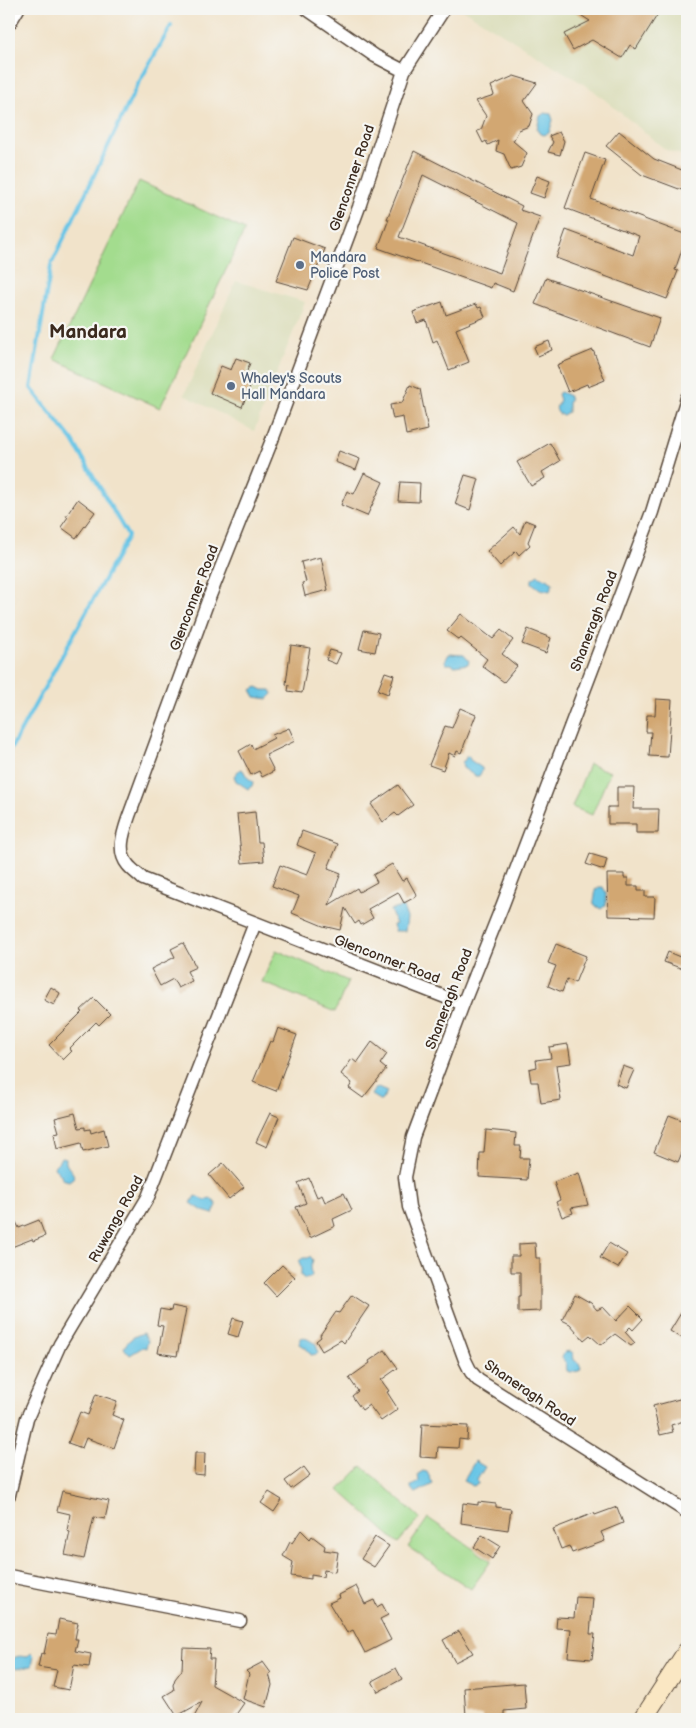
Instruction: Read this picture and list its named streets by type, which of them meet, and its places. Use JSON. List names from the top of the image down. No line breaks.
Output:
{"streets":{"street":["Glenconner Road","Shaneragh Road","Ruwanga Road"]},"crossings":[["Glenconner Road","Shaneragh Road"],["Glenconner Road","Ruwanga Road"]],"districts":["Mandara"],"places":["Mandara Police Post","Whaley's Scouts Hall Mandara"]}
